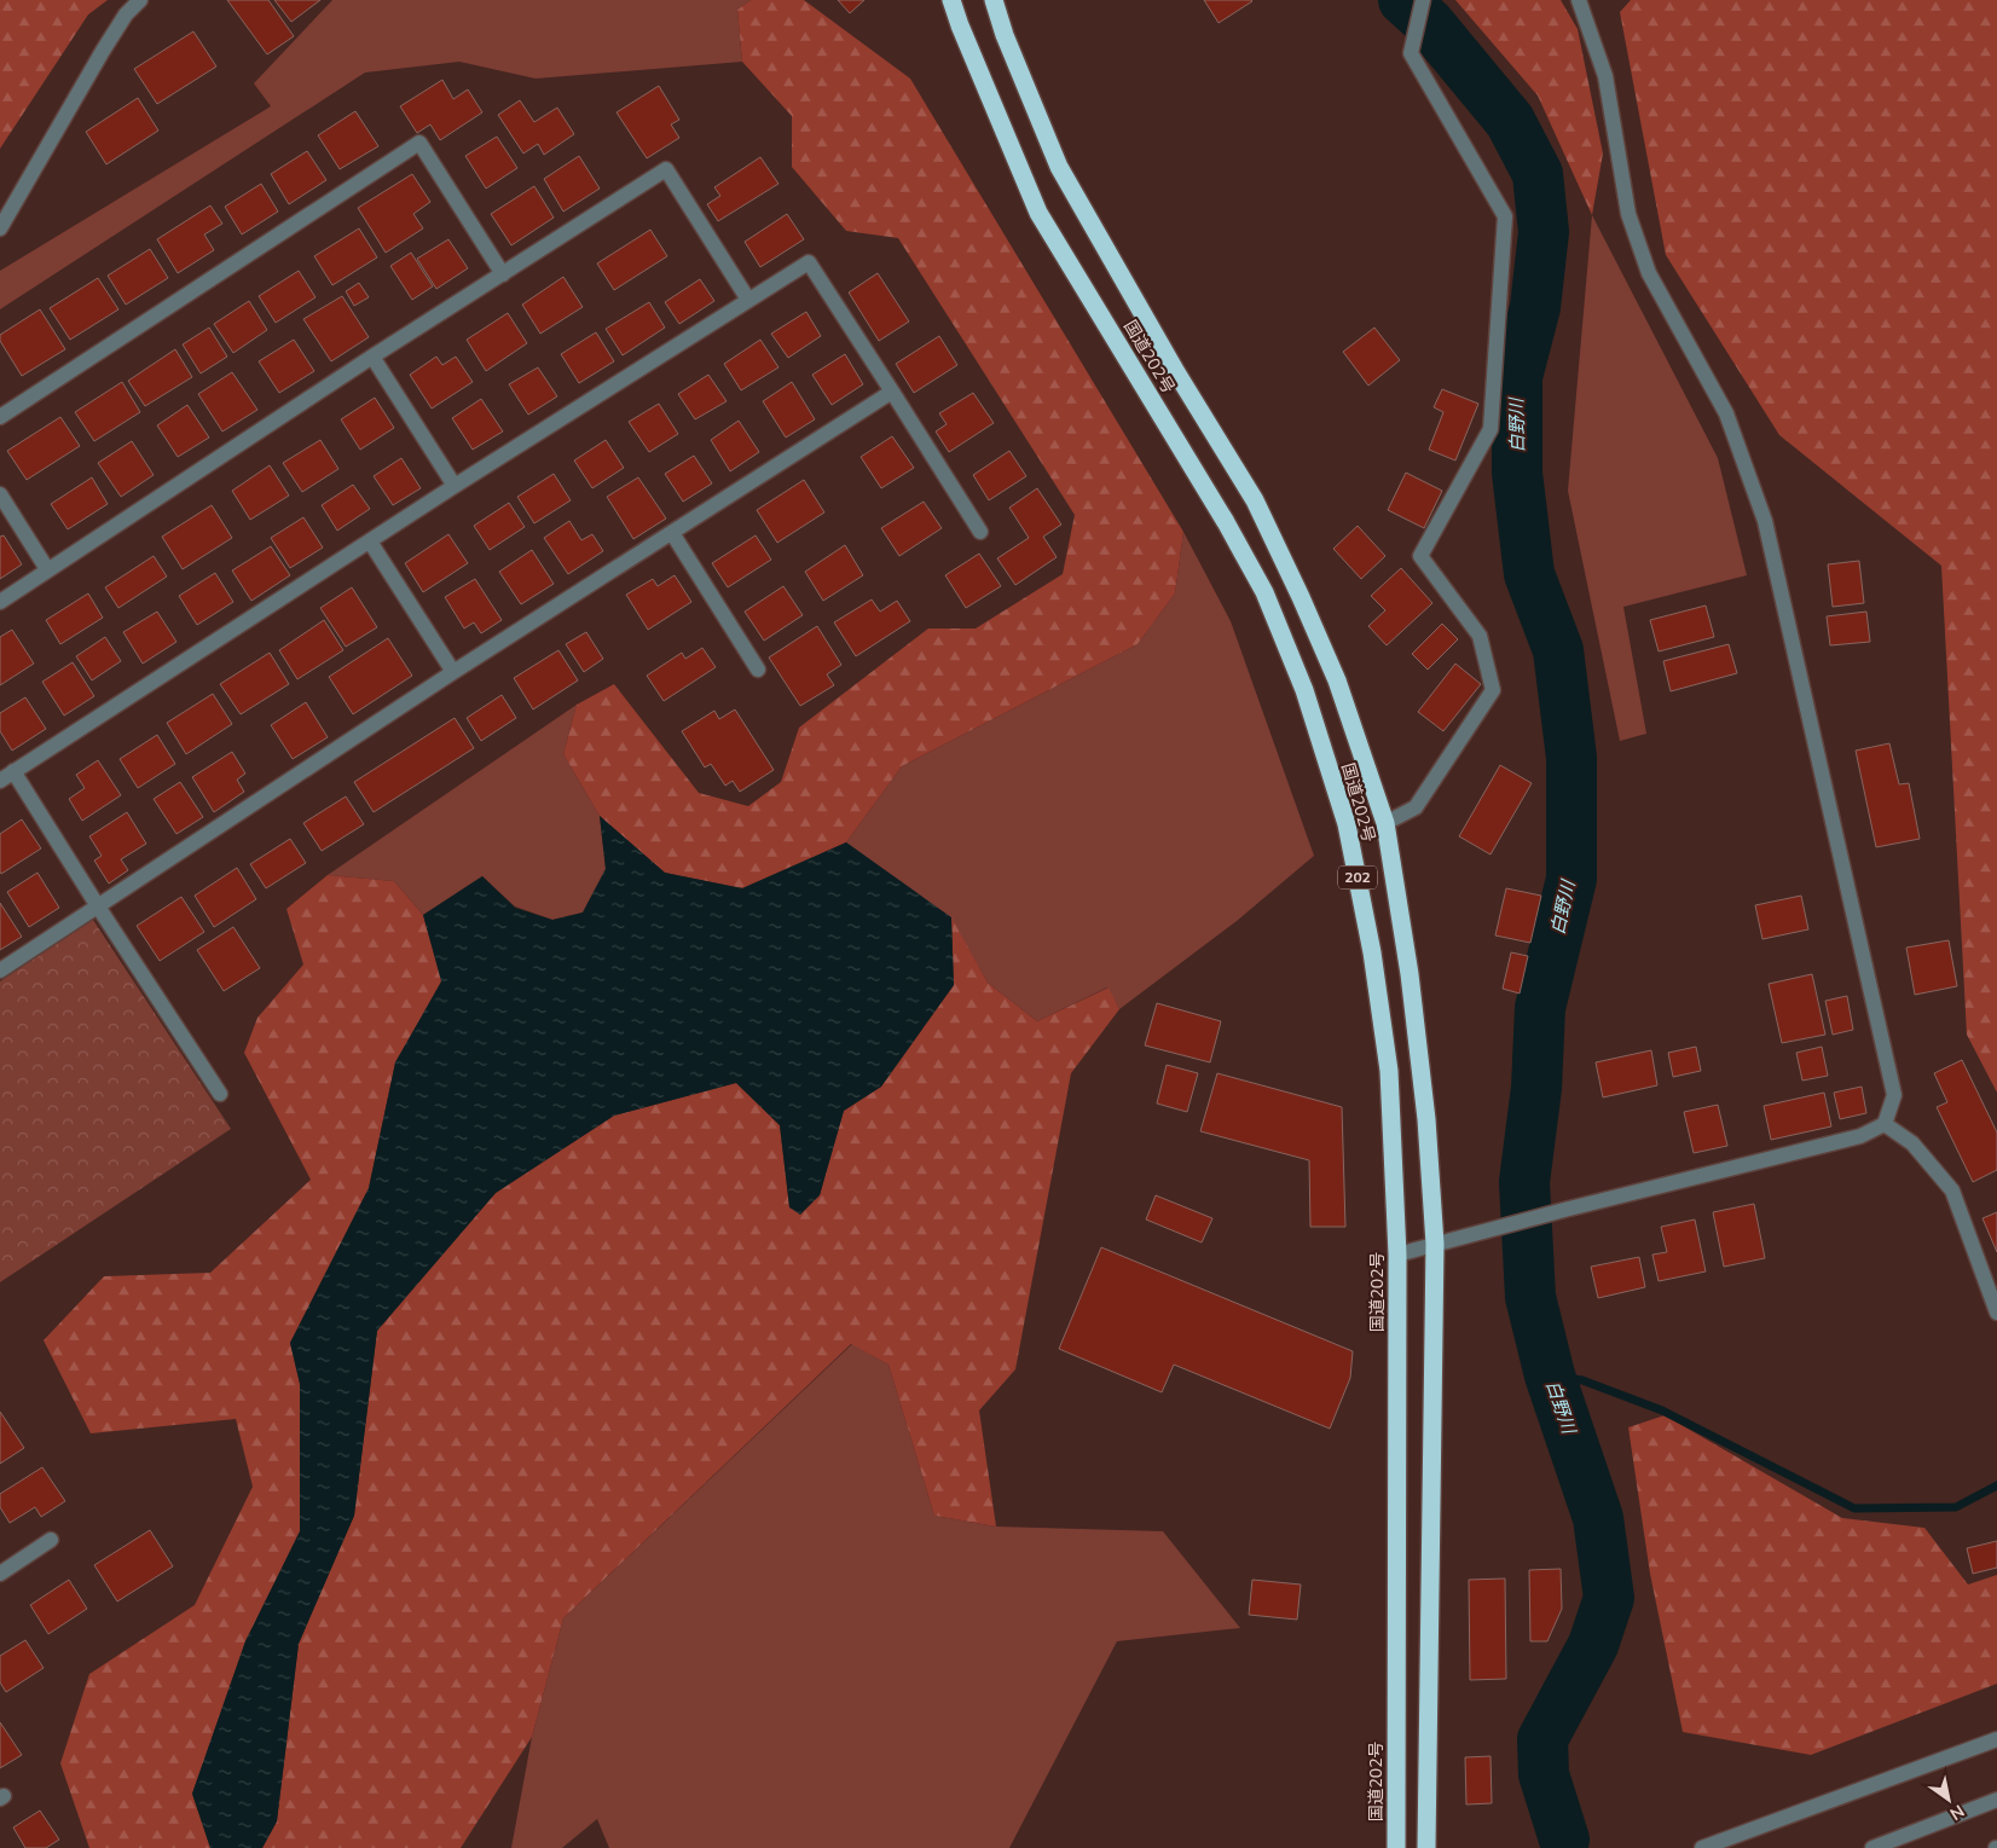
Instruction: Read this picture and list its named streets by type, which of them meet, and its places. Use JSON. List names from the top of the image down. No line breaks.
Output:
{"streets":{"highway":["国道202号","202"]},"water":["白野川"],"north":"bottom right"}
